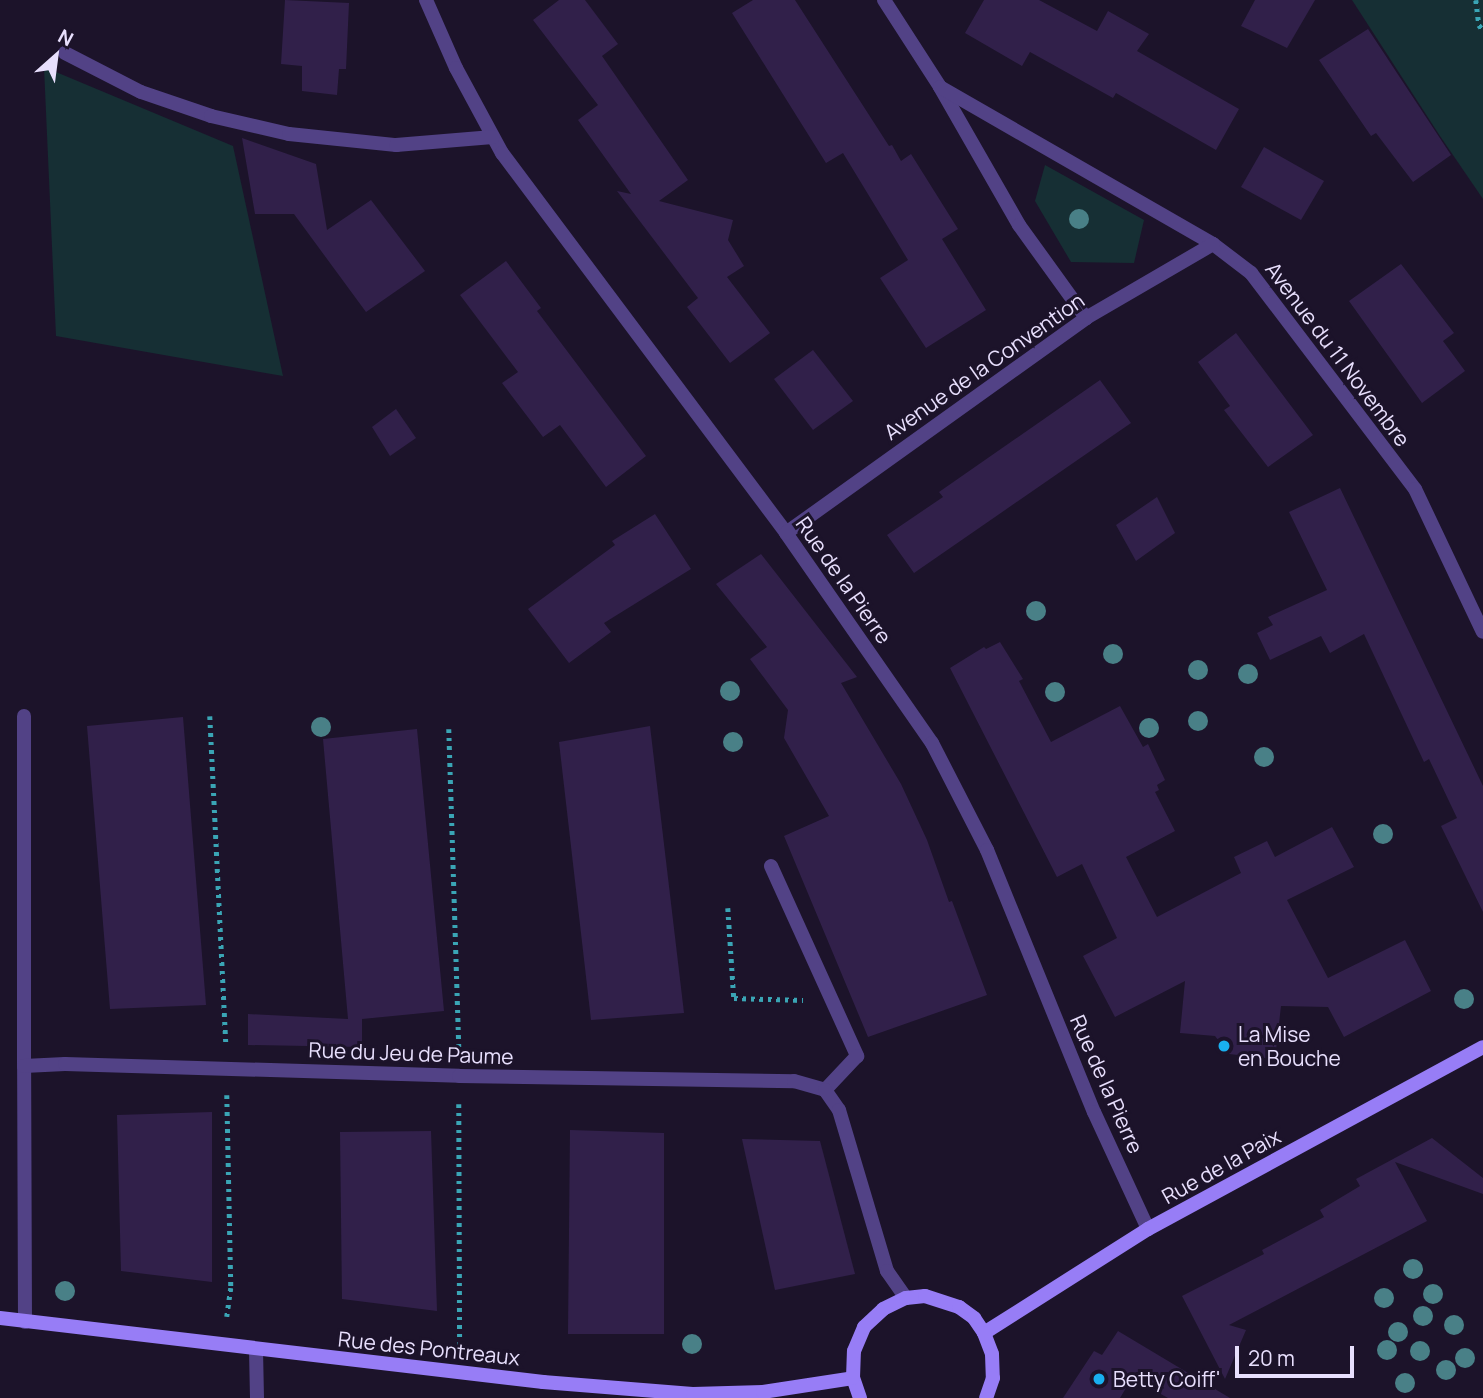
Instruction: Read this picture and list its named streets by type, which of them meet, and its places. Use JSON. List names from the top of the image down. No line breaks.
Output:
{"streets":{"street":["Avenue du 11 Novembre","Avenue de la Convention","Rue de la Pierre","Rue du Jeu de Paume","Rue de la Paix","Rue des Pontreaux"]},"crossings":[["Avenue du 11 Novembre","Avenue de la Convention"],["Avenue de la Convention","Rue de la Pierre"],["Rue de la Pierre","Rue de la Paix"]],"places":["La Mise en Bouche","Betty Coiff'"],"scale_bar":"20 m","north":"top right"}
